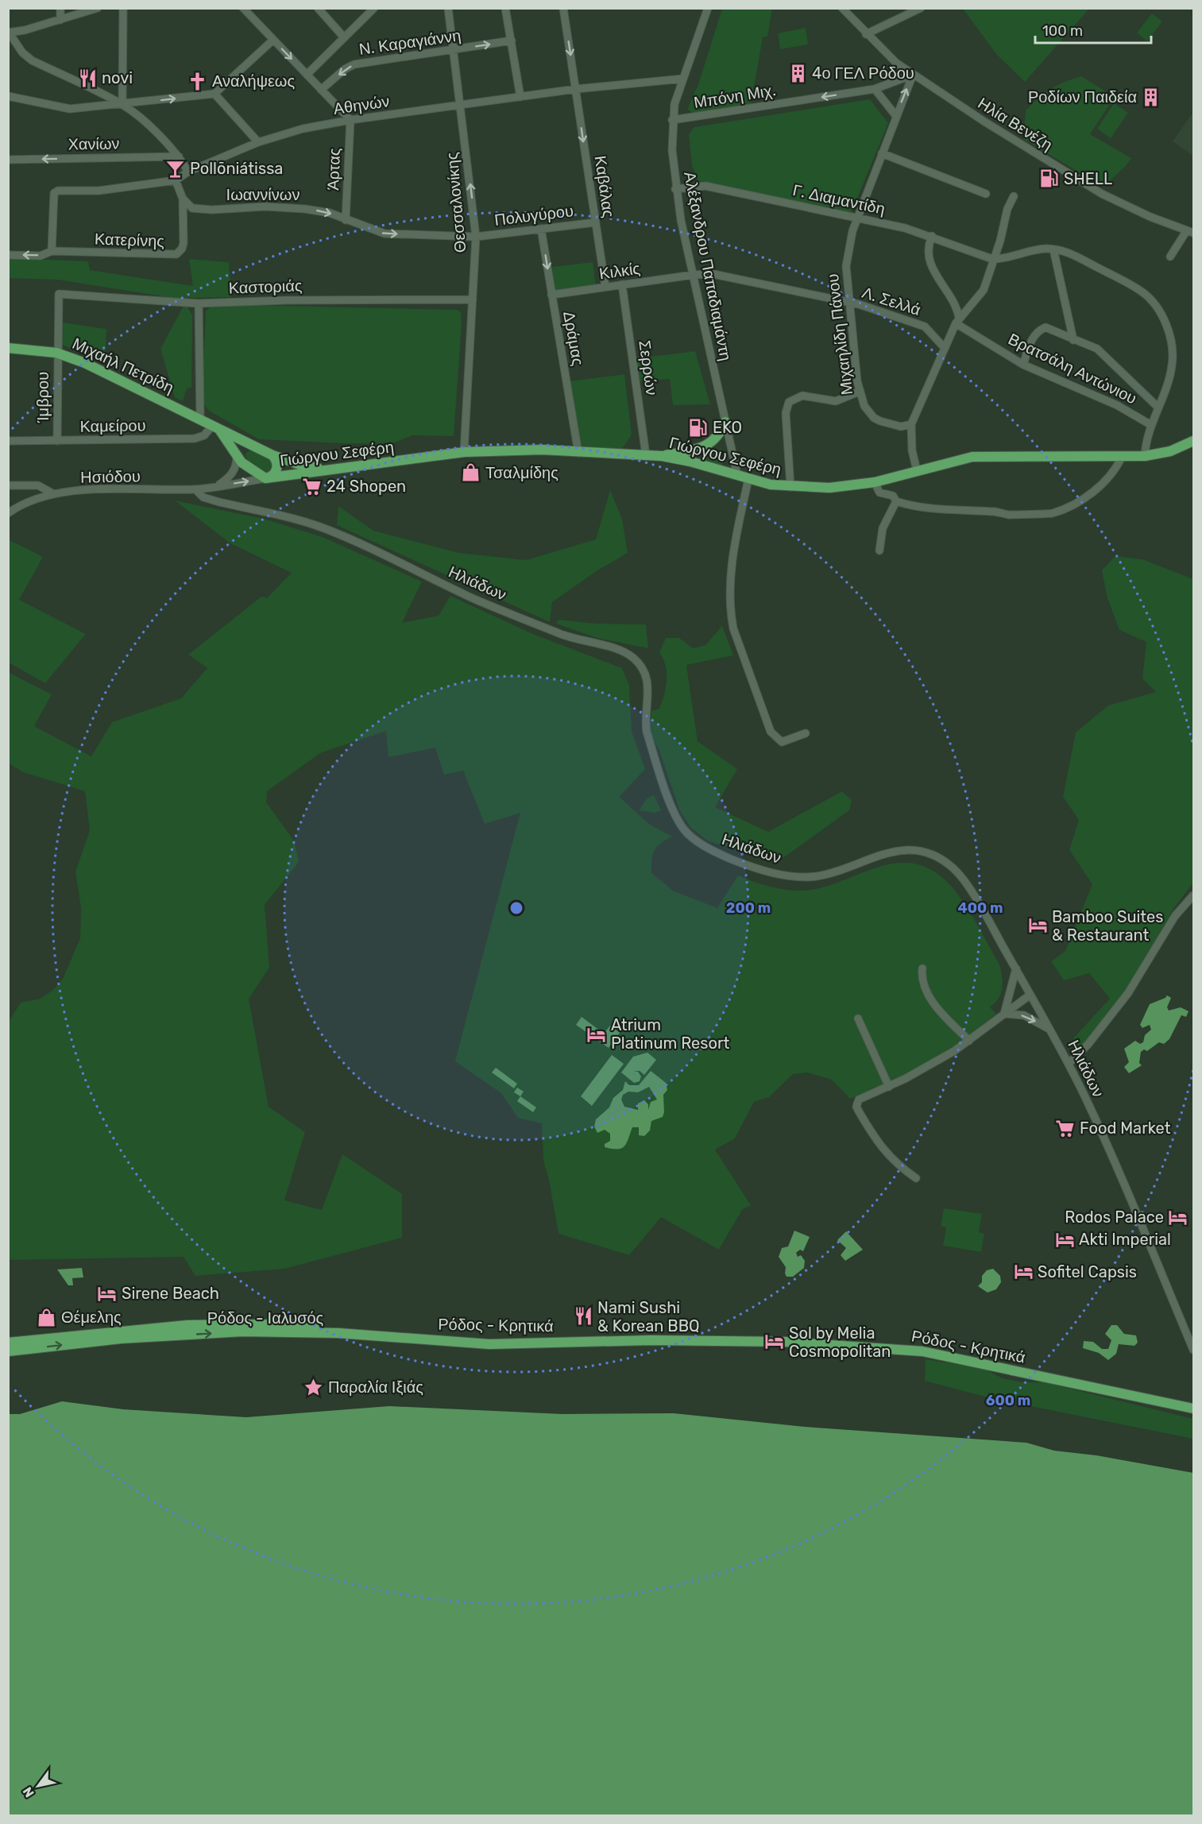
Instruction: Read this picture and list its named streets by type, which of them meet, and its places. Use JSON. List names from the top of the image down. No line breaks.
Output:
{"streets":{"main road":["Μιχαήλ Πετρίδη","Γιώργου Σεφέρη","Ρόδος - Ιαλυσός","Ρόδος - Κρητικά"],"street":["Ν. Καραγιάννη","Μπόνη Μιχ.","Αθηνών","Ηλία Βενέζη","Χανίων","Άρτας","Καβάλας","Ιωαννίνων","Γ. Διαμαντίδη","Θεσσαλονίκης","Πολυγύρου","Κατερίνης","Αλέξανδρου Παπαδιαμάντη","Κιλκίς","Καστοριάς","Λ. Σελλά","Μιχαηλίδη Πάνου","Δράμας","Σερρών","Βρατσάλη Αντώνιου","Ίμβρου","Καμείρου","Ησιόδου","Ηλιάδων"]},"crossings":[["Ν. Καραγιάννη","Θεσσαλονίκης"],["Μπόνη Μιχ.","Ηλία Βενέζη"],["Μπόνη Μιχ.","Αλέξανδρου Παπαδιαμάντη"],["Μπόνη Μιχ.","Μιχαηλίδη Πάνου"],["Αθηνών","Άρτας"],["Αθηνών","Καβάλας"],["Αθηνών","Θεσσαλονίκης"],["Αθηνών","Κατερίνης"],["Αθηνών","Αλέξανδρου Παπαδιαμάντη"],["Ηλία Βενέζη","Μιχαηλίδη Πάνου"],["Άρτας","Ιωαννίνων"],["Καβάλας","Πολυγύρου"],["Καβάλας","Κιλκίς"],["Ιωαννίνων","Θεσσαλονίκης"],["Ιωαννίνων","Πολυγύρου"],["Ιωαννίνων","Κατερίνης"],["Γ. Διαμαντίδη","Αλέξανδρου Παπαδιαμάντη"],["Γ. Διαμαντίδη","Μιχαηλίδη Πάνου"],["Θεσσαλονίκης","Πολυγύρου"],["Θεσσαλονίκης","Καστοριάς"],["Θεσσαλονίκης","Γιώργου Σεφέρη"],["Πολυγύρου","Δράμας"],["Αλέξανδρου Παπαδιαμάντη","Κιλκίς"],["Αλέξανδρου Παπαδιαμάντη","Γιώργου Σεφέρη"],["Κιλκίς","Λ. Σελλά"],["Κιλκίς","Μιχαηλίδη Πάνου"],["Κιλκίς","Δράμας"],["Κιλκίς","Σερρών"],["Καστοριάς","Ίμβρου"],["Λ. Σελλά","Μιχαηλίδη Πάνου"],["Δράμας","Γιώργου Σεφέρη"],["Μιχαήλ Πετρίδη","Ίμβρου"],["Μιχαήλ Πετρίδη","Καμείρου"],["Μιχαήλ Πετρίδη","Γιώργου Σεφέρη"],["Σερρών","Γιώργου Σεφέρη"],["Ίμβρου","Καμείρου"],["Γιώργου Σεφέρη","Ησιόδου"],["Ησιόδου","Ηλιάδων"],["Ρόδος - Ιαλυσός","Ρόδος - Κρητικά"]],"one_way":["Μπόνη Μιχ.","Ιωαννίνων"],"places":{"building":["4ο ΓΕΛ Ρόδου","Ροδίων Παιδεία"],"restaurant":["novi","Nami Sushi & Korean BBQ"],"church":["Αναλήψεως"],"bar":["Pollōniátissa"],"fuel station":["SHELL","EKO"],"shop":["Τσαλμίδης","Θέμελης"],"supermarket":["24 Shopen","Food Market"],"hotel":["Bamboo Suites & Restaurant","Atrium Platinum Resort","Rodos Palace","Akti Imperial","Sofitel Capsis","Sirene Beach","Sol by Melia Cosmopolitan"],"place":["Παραλία Ιξιάς"]},"scale_bar":"100 m","north":"bottom left","rings":["200 m","400 m","600 m"]}
